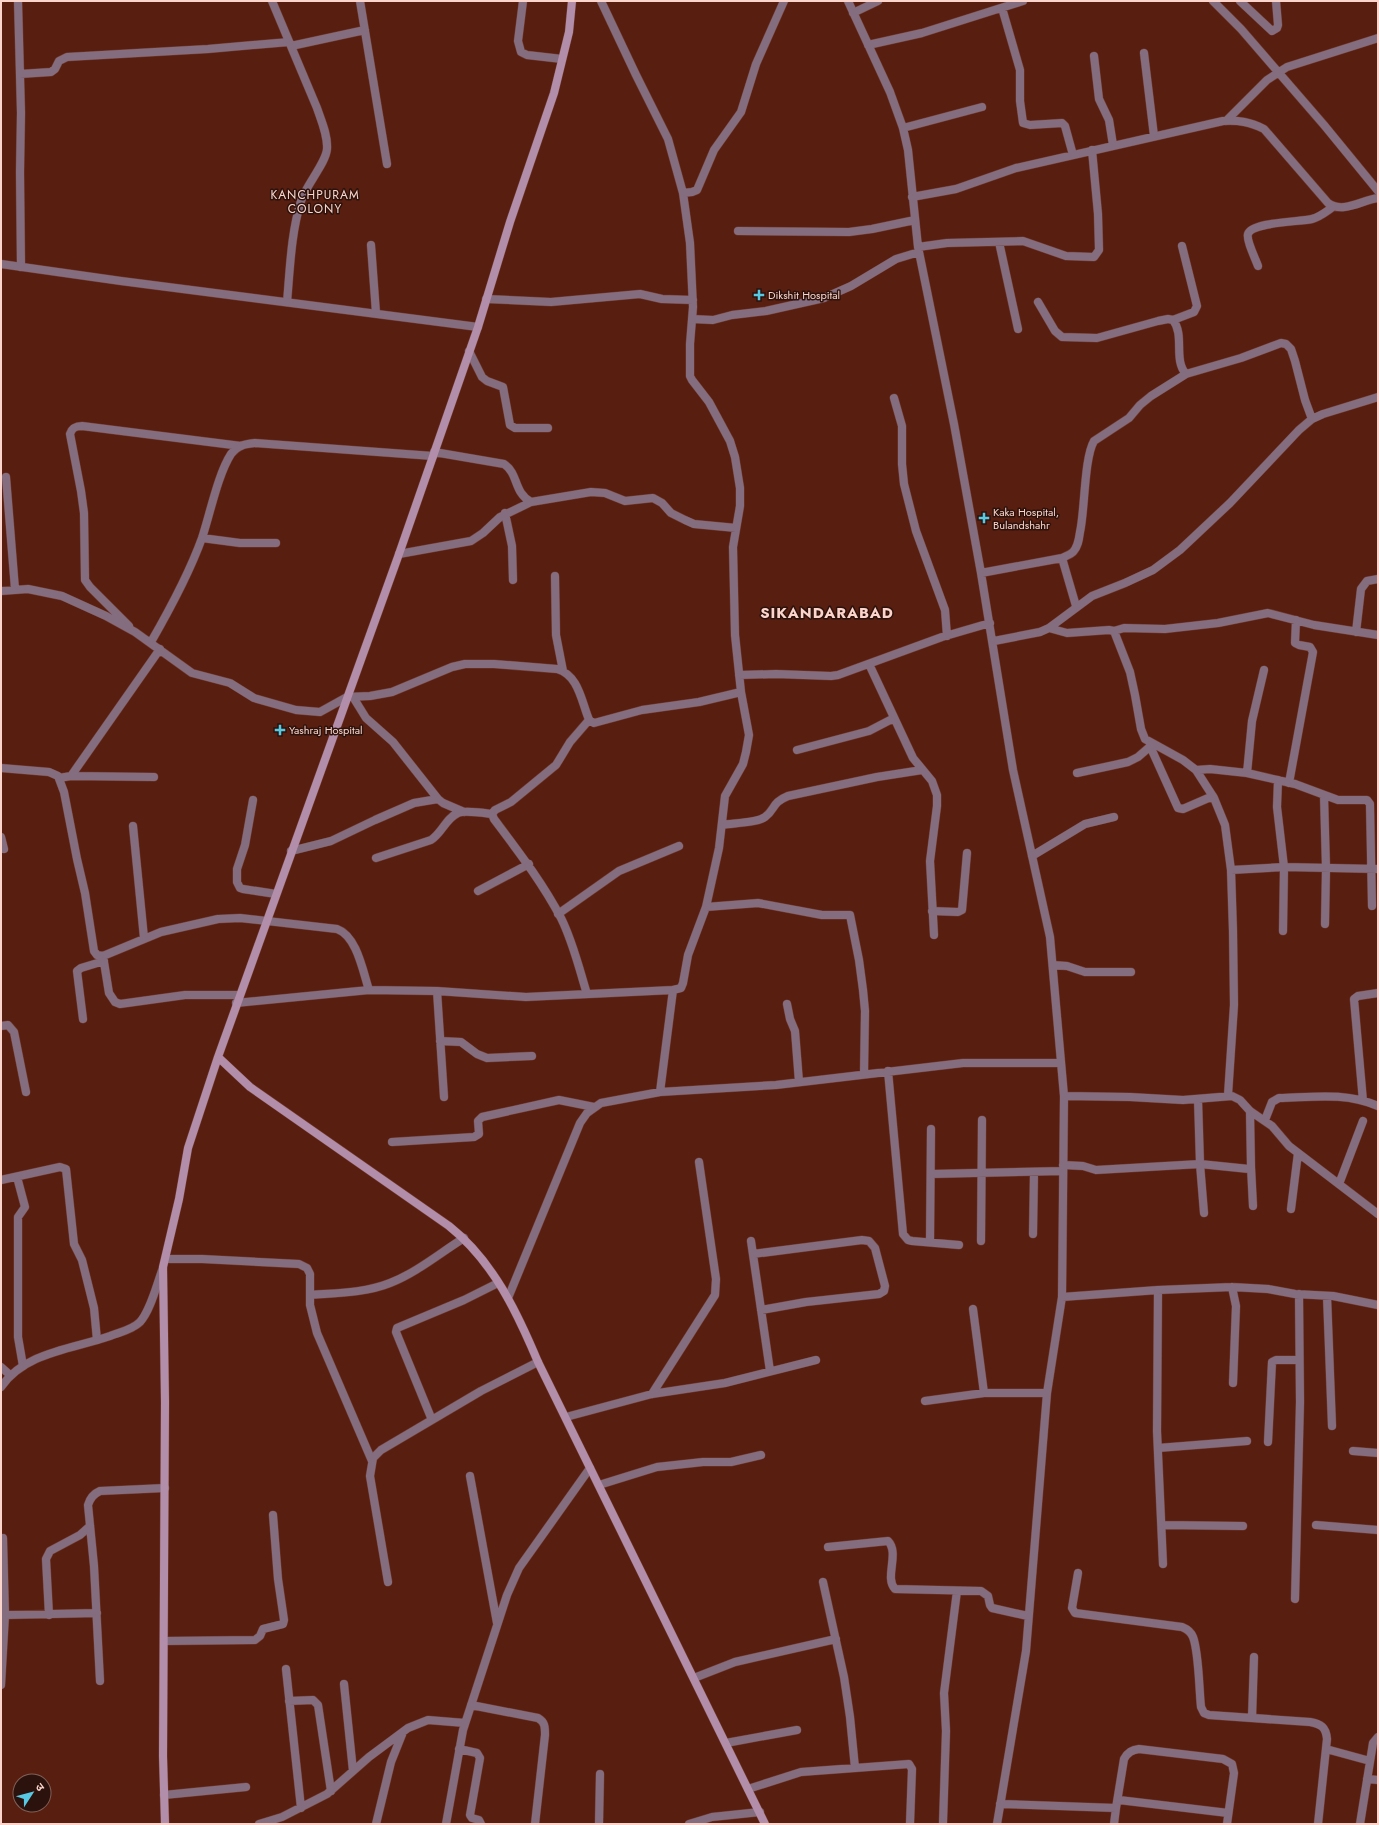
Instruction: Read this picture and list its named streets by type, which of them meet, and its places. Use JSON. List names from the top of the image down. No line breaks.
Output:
{"districts":["KANCHPURAM COLONY","SIKANDARABAD"],"places":{"health":["Dikshit Hospital","Kaka Hospital, Bulandshahr","Yashraj Hospital"]},"north":"top right"}
